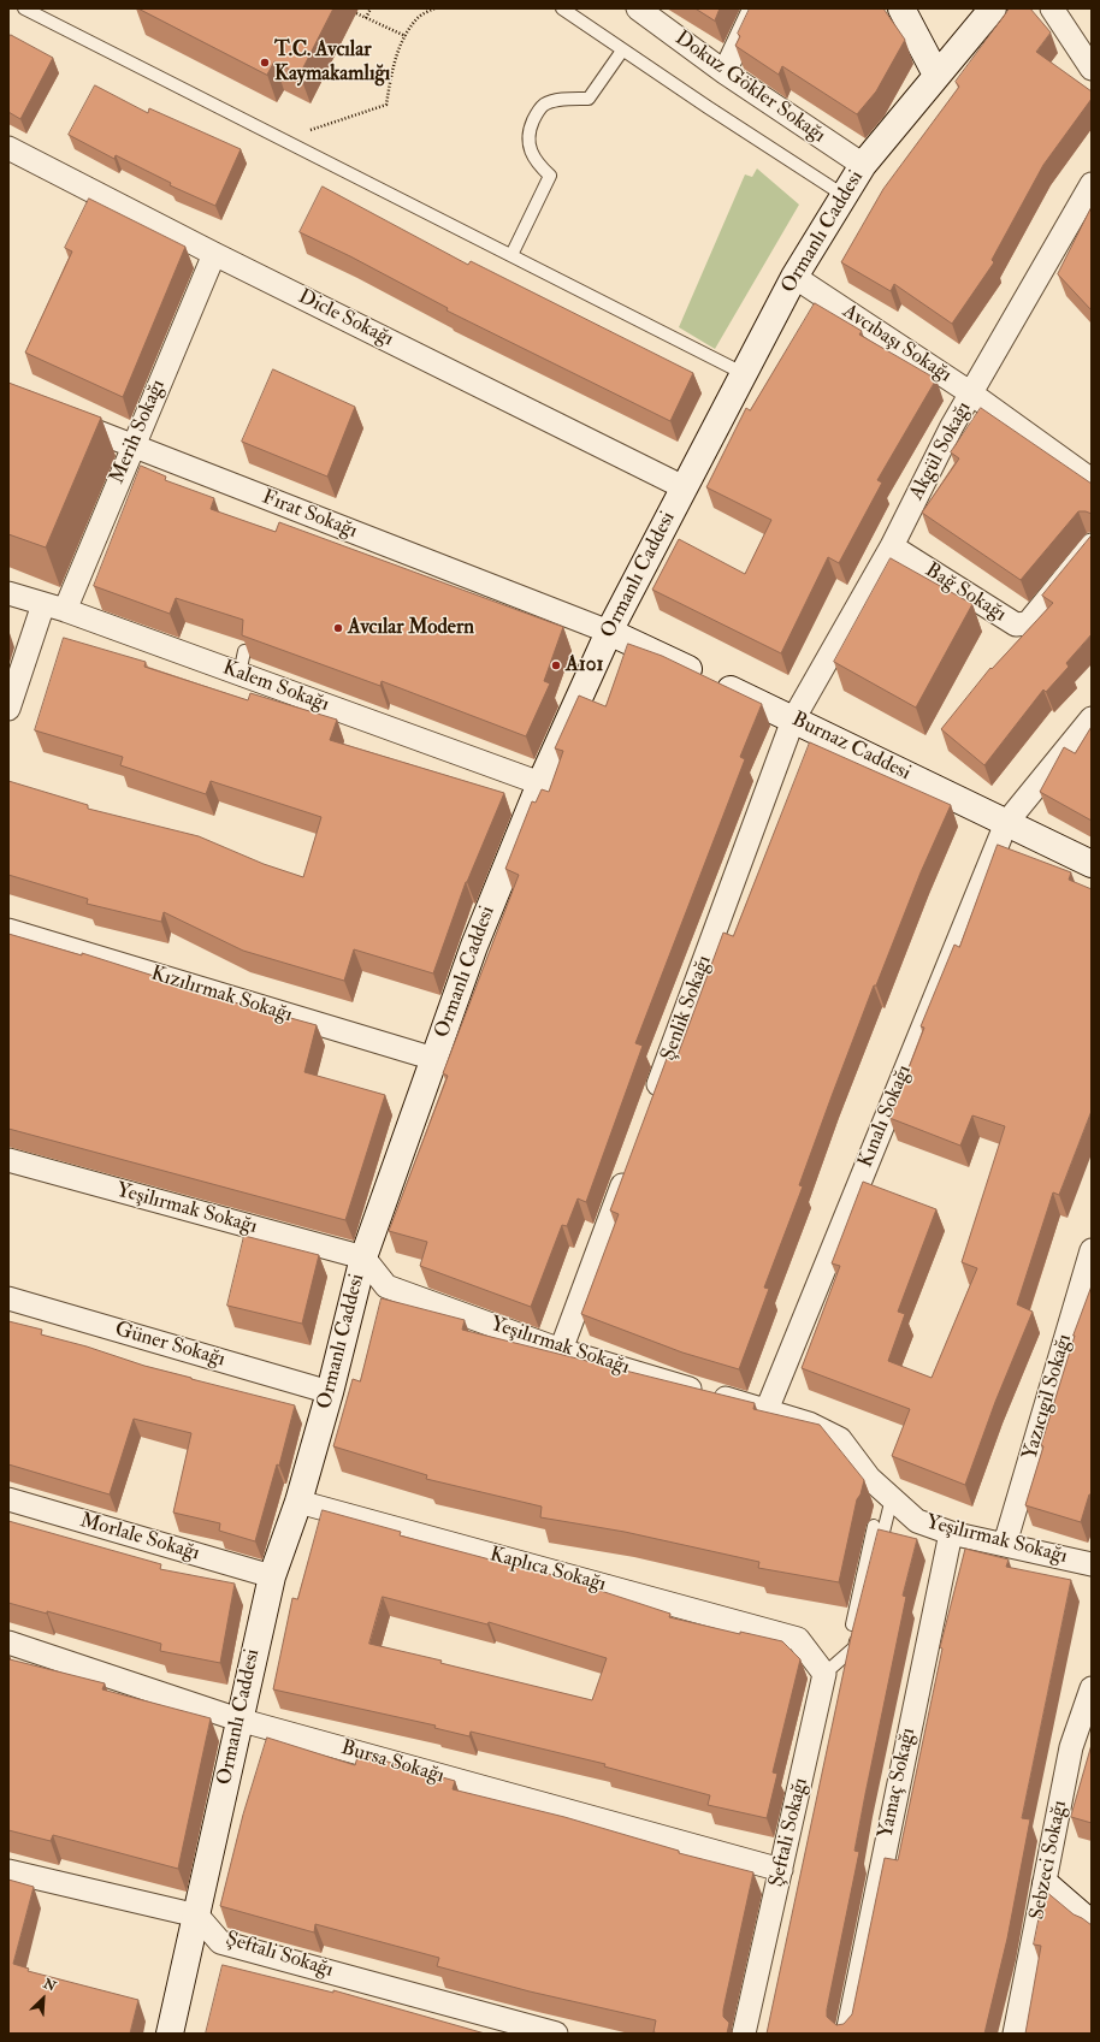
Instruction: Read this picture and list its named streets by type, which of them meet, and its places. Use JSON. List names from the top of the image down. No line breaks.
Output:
{"streets":{"main road":["Ormanlı Caddesi","Burnaz Caddesi"],"street":["Dokuz Gökler Sokağı","Dicle Sokağı","Avcıbaşı Sokağı","Merih Sokağı","Akgül Sokağı","Fırat Sokağı","Bağ Sokağı","Kalem Sokağı","Kızılırmak Sokağı","Şenlik Sokağı","Kınalı Sokağı","Yeşilırmak Sokağı","Güner Sokağı","Yazıcıgil Sokağı","Morlale Sokağı","Kaplıca Sokağı","Bursa Sokağı","Yamaç Sokağı","Şeftali Sokağı","Sebzeci Sokağı"]},"crossings":[["Dokuz Gökler Sokağı","Ormanlı Caddesi"],["Ormanlı Caddesi","Dicle Sokağı"],["Ormanlı Caddesi","Avcıbaşı Sokağı"],["Ormanlı Caddesi","Fırat Sokağı"],["Ormanlı Caddesi","Kalem Sokağı"],["Ormanlı Caddesi","Burnaz Caddesi"],["Ormanlı Caddesi","Kızılırmak Sokağı"],["Ormanlı Caddesi","Yeşilırmak Sokağı"],["Ormanlı Caddesi","Güner Sokağı"],["Ormanlı Caddesi","Morlale Sokağı"],["Ormanlı Caddesi","Kaplıca Sokağı"],["Ormanlı Caddesi","Bursa Sokağı"],["Ormanlı Caddesi","Şeftali Sokağı"],["Dicle Sokağı","Merih Sokağı"],["Avcıbaşı Sokağı","Akgül Sokağı"],["Merih Sokağı","Fırat Sokağı"],["Merih Sokağı","Kalem Sokağı"],["Akgül Sokağı","Bağ Sokağı"],["Akgül Sokağı","Burnaz Caddesi"],["Akgül Sokağı","Şenlik Sokağı"],["Fırat Sokağı","Burnaz Caddesi"],["Burnaz Caddesi","Şenlik Sokağı"],["Burnaz Caddesi","Kınalı Sokağı"],["Kınalı Sokağı","Yeşilırmak Sokağı"],["Yeşilırmak Sokağı","Yazıcıgil Sokağı"],["Yeşilırmak Sokağı","Yamaç Sokağı"],["Kaplıca Sokağı","Şeftali Sokağı"],["Bursa Sokağı","Şeftali Sokağı"]],"places":["T.C. Avcılar Kaymakamlığı","Avcılar Modern","A101"],"north":"top right"}
